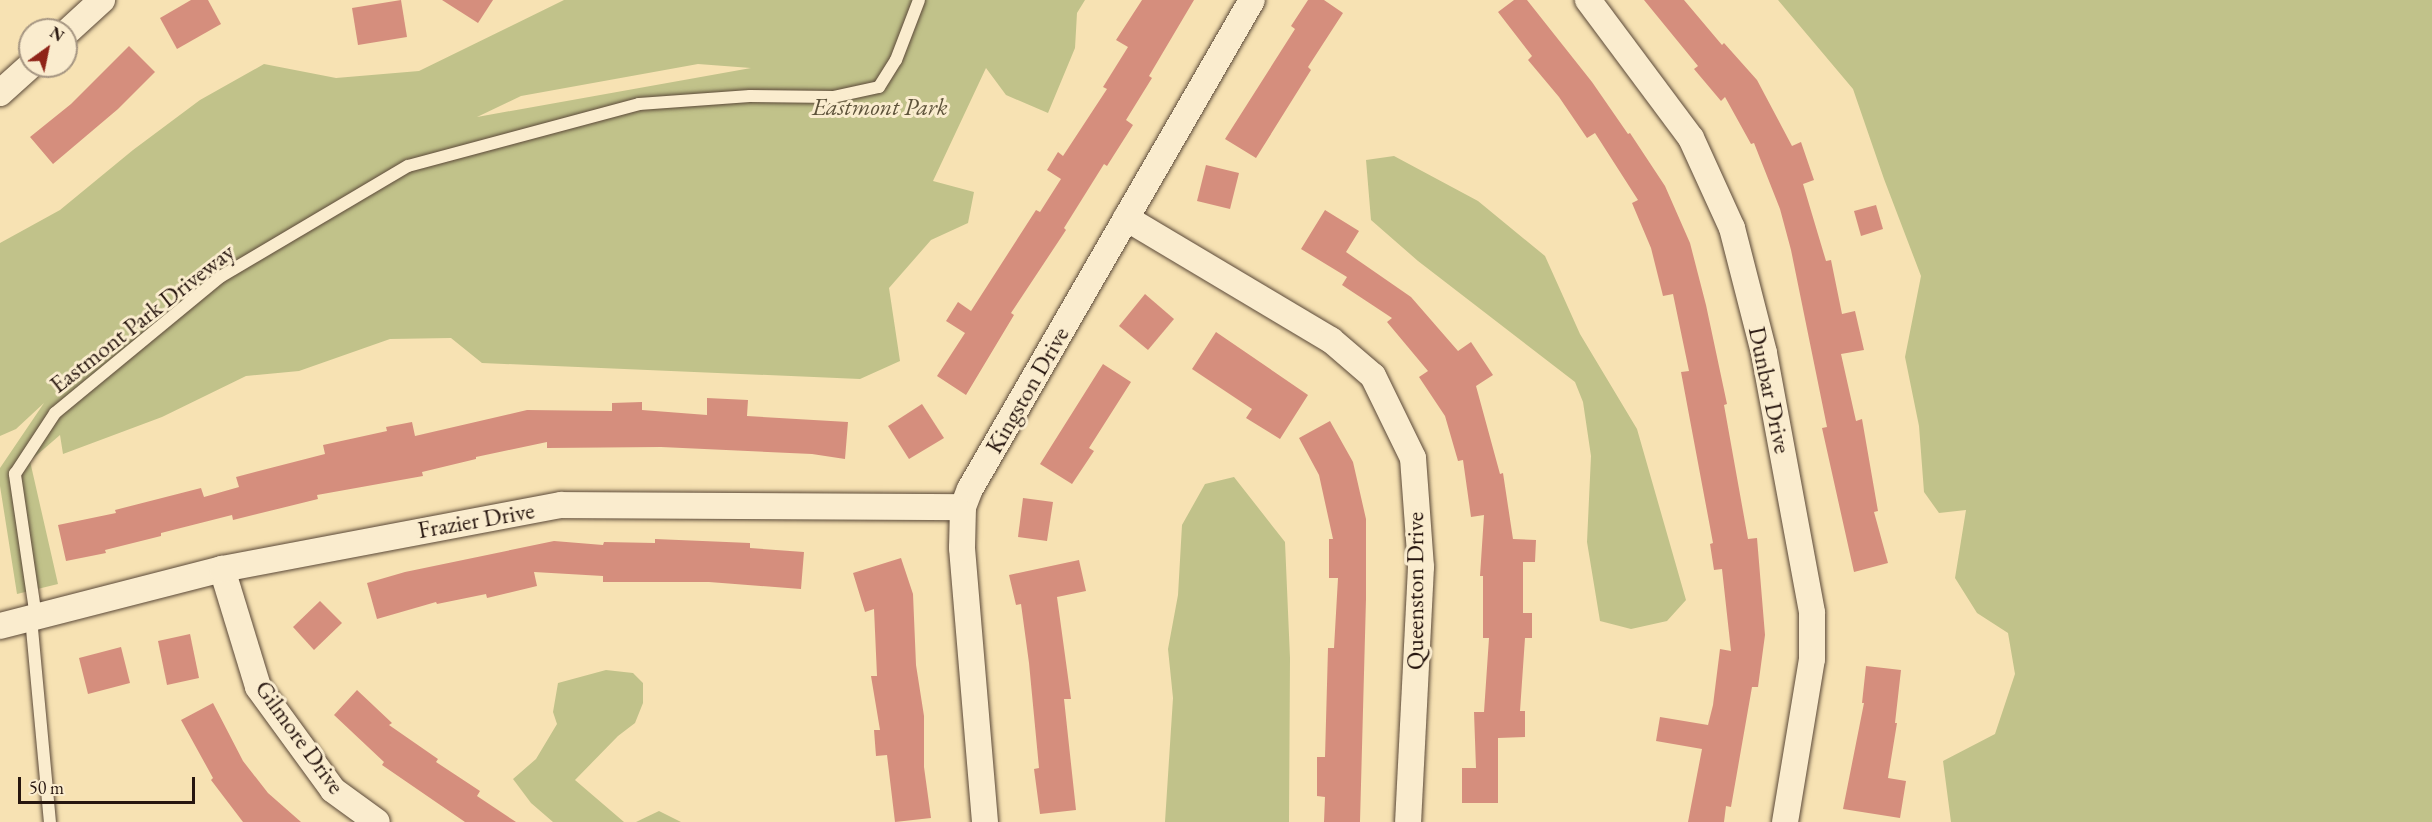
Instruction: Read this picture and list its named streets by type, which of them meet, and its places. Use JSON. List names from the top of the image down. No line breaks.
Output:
{"streets":{"street":["Kingston Drive","Dunbar Drive","Frazier Drive","Queenston Drive","Gilmore Drive"],"lane":["Eastmont Park Driveway"]},"crossings":[["Eastmont Park Driveway","Frazier Drive"],["Kingston Drive","Frazier Drive"],["Kingston Drive","Queenston Drive"],["Frazier Drive","Gilmore Drive"]],"parks":["Eastmont Park"],"scale_bar":"50 m","north":"top right"}
